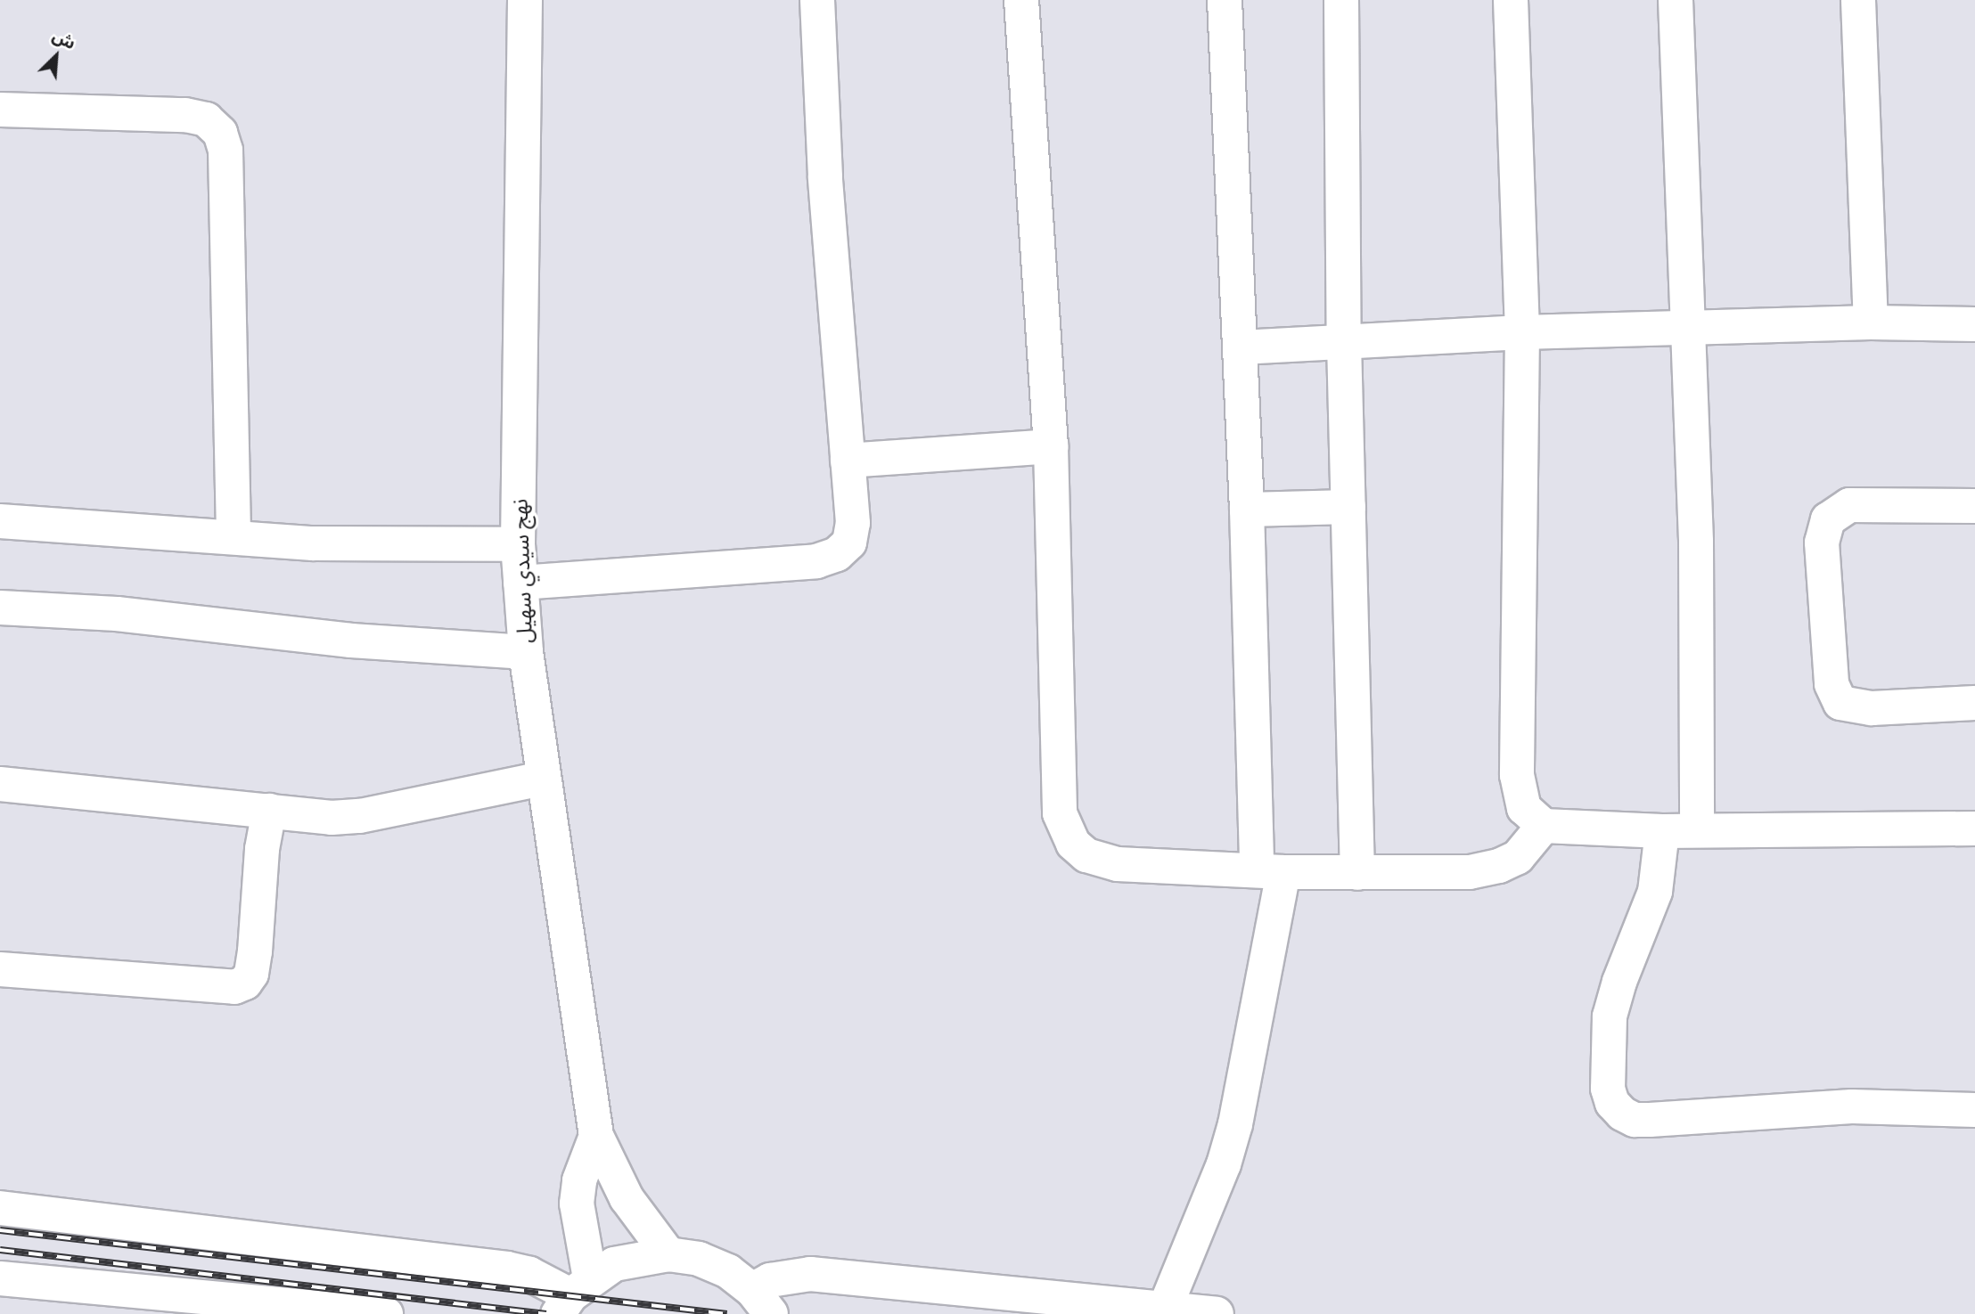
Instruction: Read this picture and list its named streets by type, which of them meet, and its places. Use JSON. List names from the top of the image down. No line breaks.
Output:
{"streets":{"street":["نهج سيدي سهيل"]},"north":"top right"}
